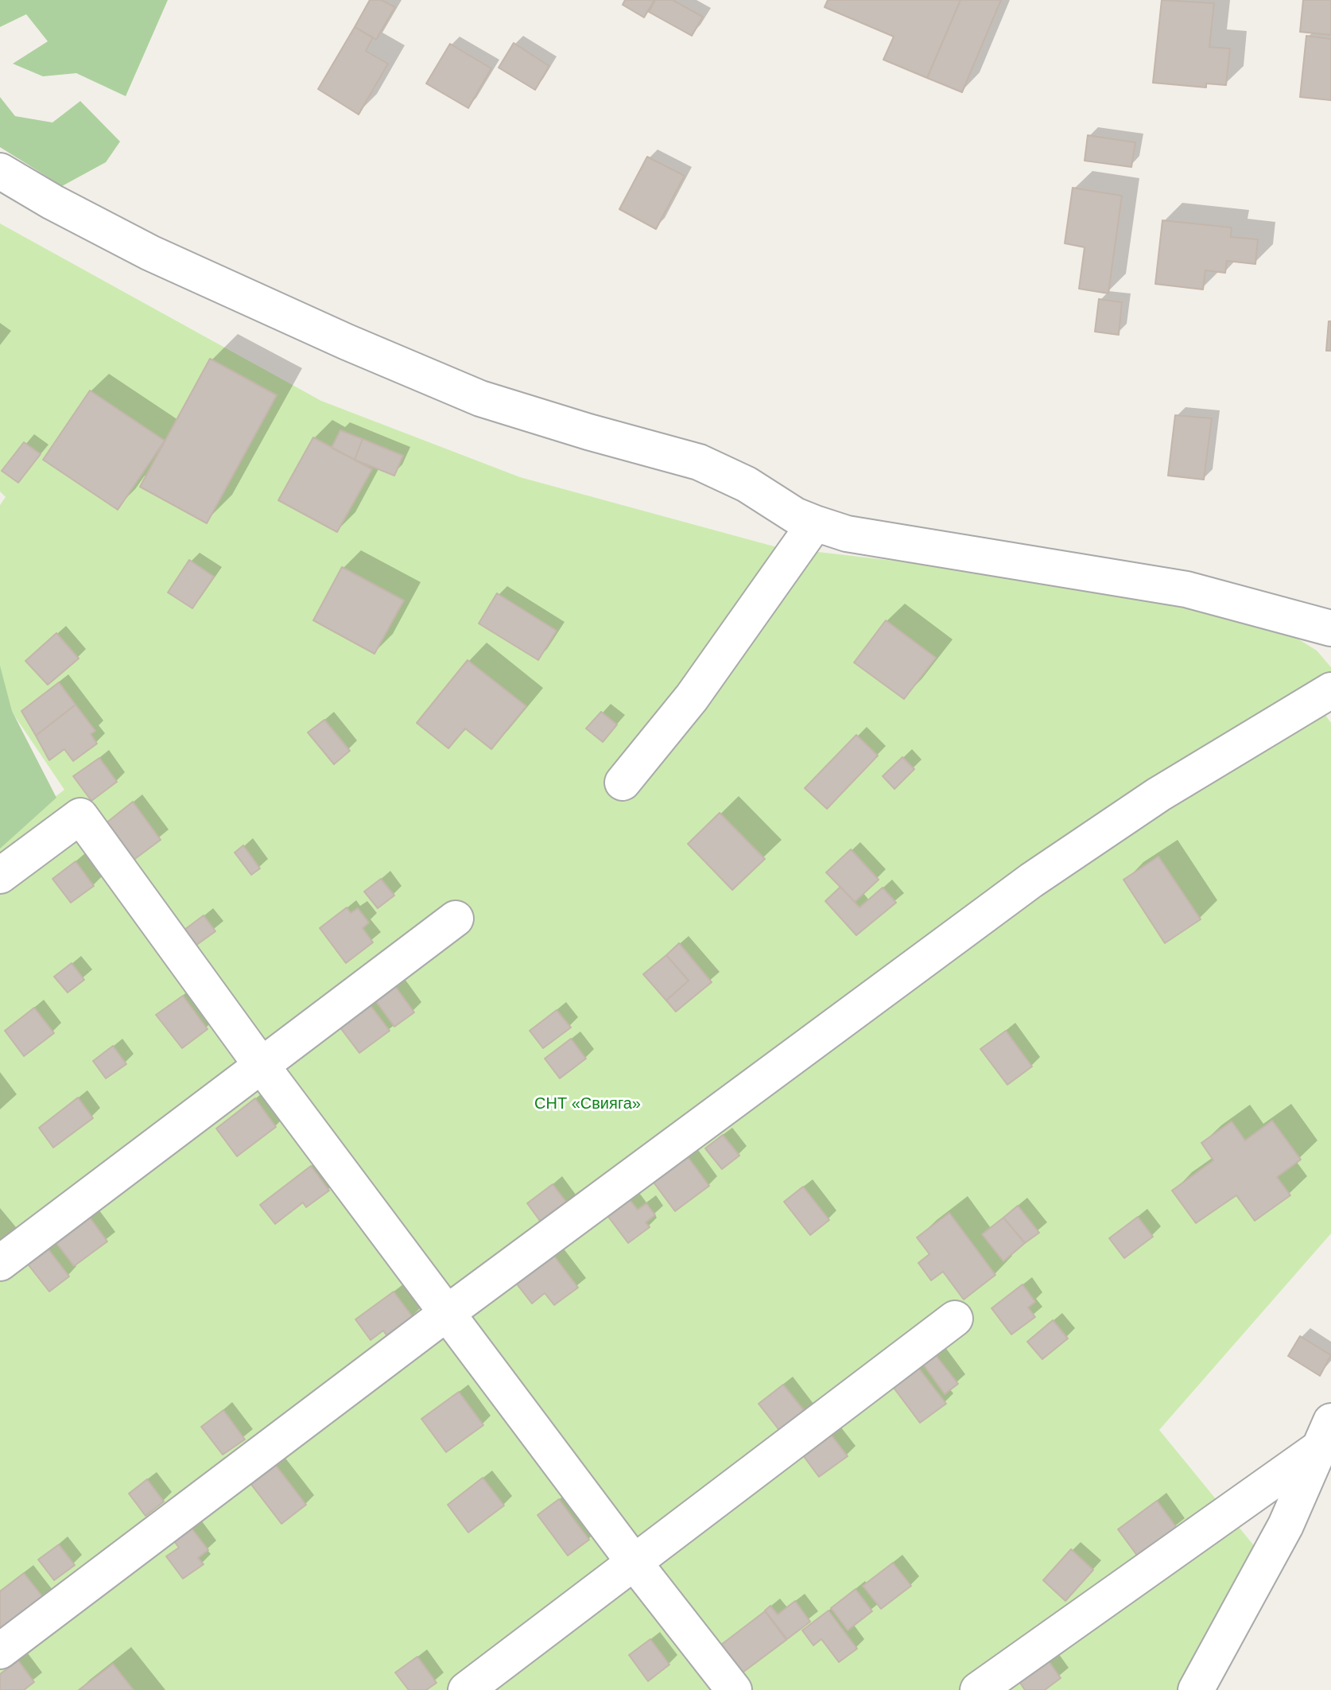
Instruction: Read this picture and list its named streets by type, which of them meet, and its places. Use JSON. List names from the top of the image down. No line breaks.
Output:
{"parks":["СНТ «Свияга»"]}
